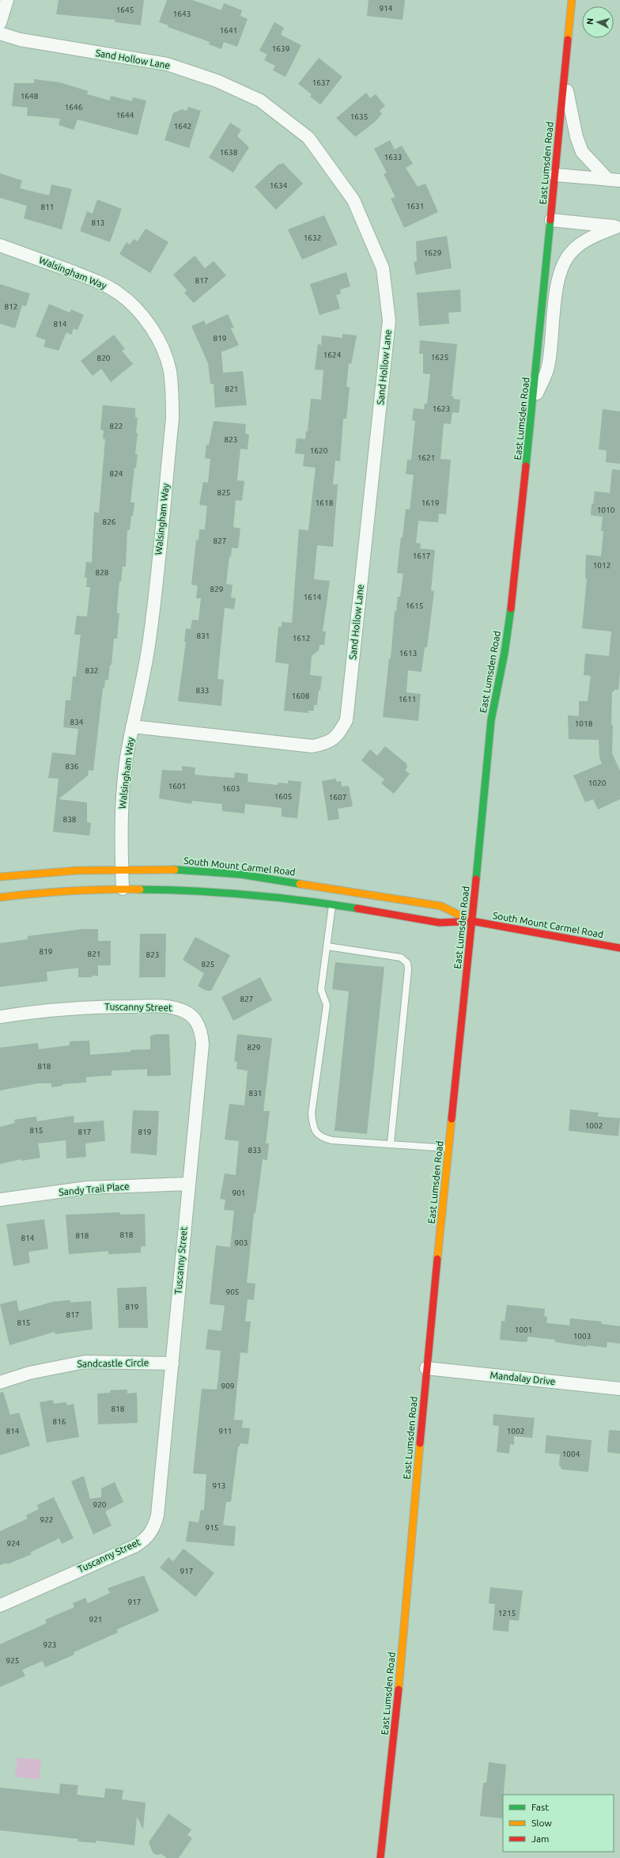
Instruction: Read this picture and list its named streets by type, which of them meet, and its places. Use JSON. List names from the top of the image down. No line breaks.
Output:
{"streets":{"street":["Sand Hollow Lane","East Lumsden Road","Walsingham Way","South Mount Carmel Road","Tuscanny Street","Sandy Trail Place","Sandcastle Circle","Mandalay Drive"]},"crossings":[["Sand Hollow Lane","Walsingham Way"],["East Lumsden Road","South Mount Carmel Road"],["East Lumsden Road","Mandalay Drive"],["Walsingham Way","South Mount Carmel Road"],["Tuscanny Street","Sandy Trail Place"],["Tuscanny Street","Sandcastle Circle"]],"house_numbers":["914","1645","1643","1641","1639","1637","1648","1646","1644","1635","1642","1638","1633","1634","1631","811","813","1632","1629","817","812","814","819","1624","1625","820","821","1623","822","823","1620","1621","824","825","1618","1619","1010","826","827","1617","1012","828","829","1614","1615","831","1612","1613","832","833","1608","1611","834","1018","836","1020","1601","1603","1605","1607","838","819","821","823","825","827","829","818","831","1002","815","817","819","833","901","818","818","814","903","905","819","817","815","1001","1003","909","818","816","814","911","1002","1004","913","920","922","915","924","917","917","1215","921","923","925"],"legend":["Fast","Slow","Jam"],"north":"left"}
